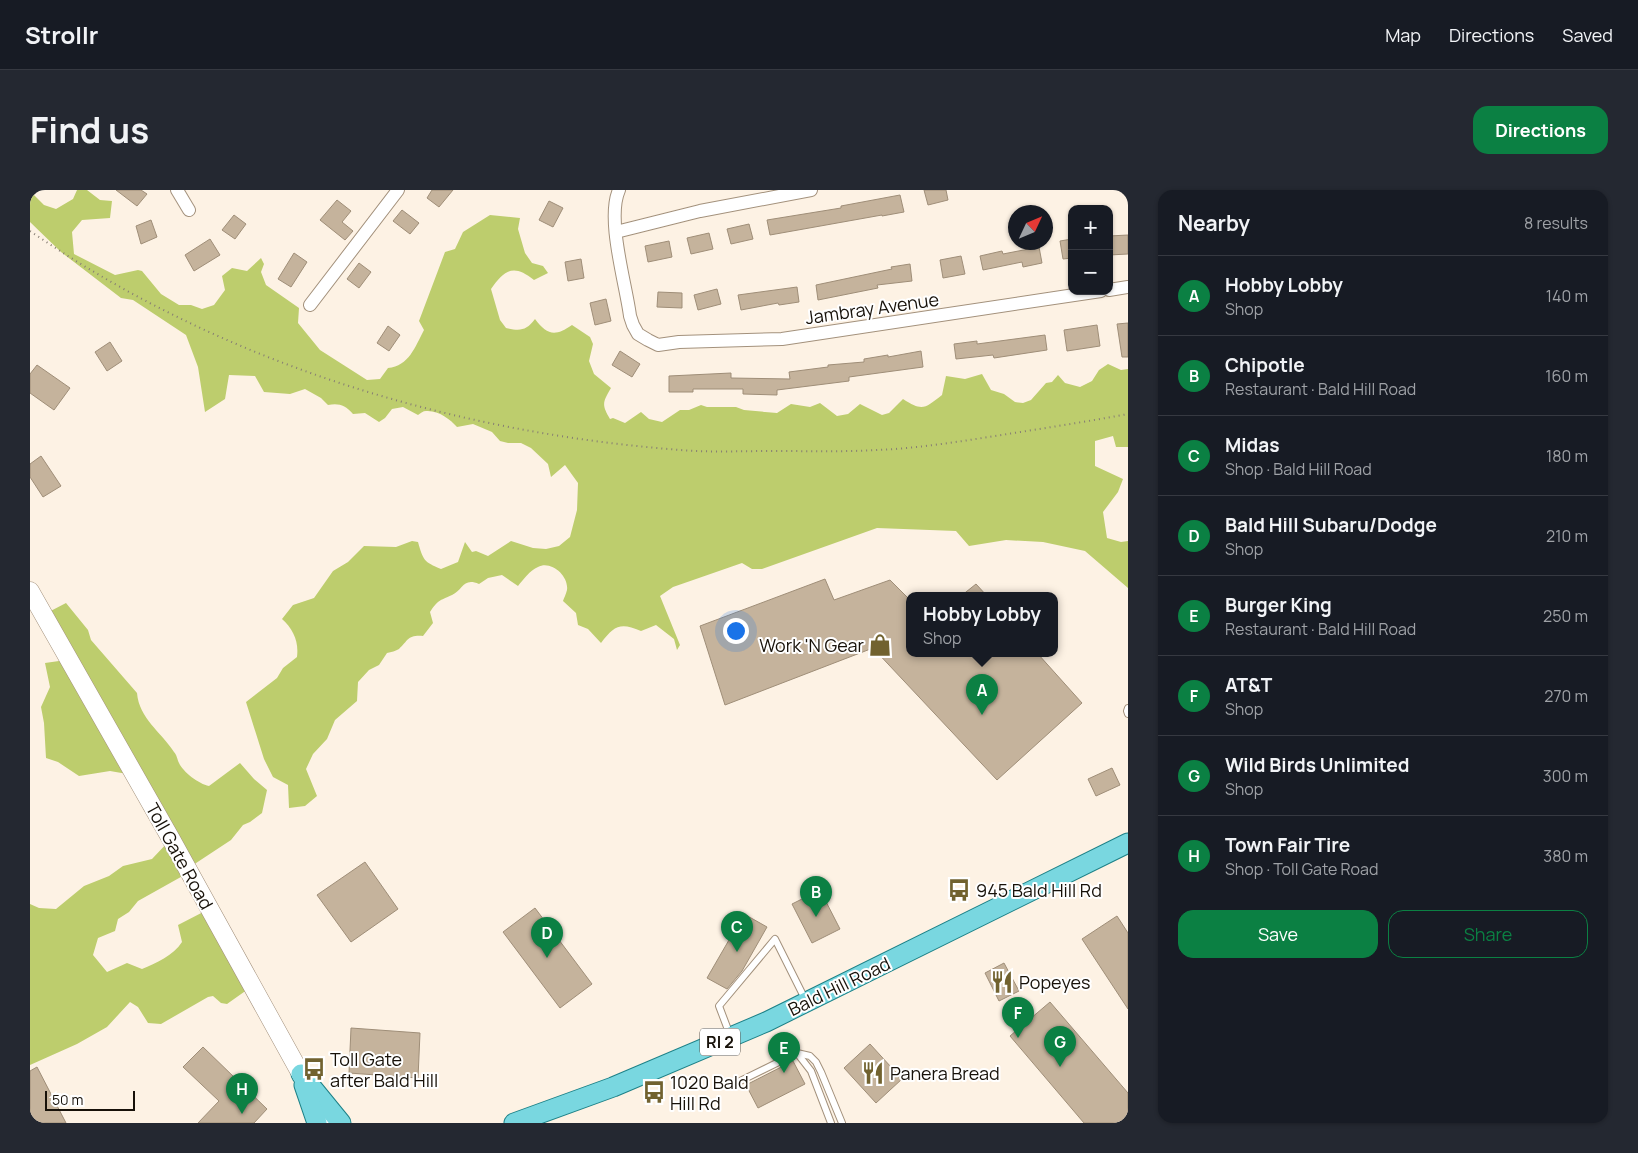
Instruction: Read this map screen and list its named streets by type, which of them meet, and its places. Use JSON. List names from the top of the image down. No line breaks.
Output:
{"streets":{"main road":["Toll Gate Road","Bald Hill Road","RI 2"],"street":["Jambray Avenue"]},"places":{"shop":["Work 'N Gear"],"bus stop":["945 Bald Hill Rd","Toll Gate after Bald Hill","1020 Bald Hill Rd"],"restaurant":["Popeyes","Panera Bread"]},"scale_bar":"50 m","north":"top right","page":{"header":"Strollr","nav":["Map","Directions","Saved"],"title":"Find us","buttons":["Directions",["Save","Share"]],"heading":["Nearby","8 results"],"map_buttons":["+","−"],"list":[{"mark":"A","name":"Hobby Lobby","note":"Shop","value":"140 m"},{"mark":"B","name":"Chipotle","note":"Restaurant · Bald Hill Road","value":"160 m"},{"mark":"C","name":"Midas","note":"Shop · Bald Hill Road","value":"180 m"},{"mark":"D","name":"Bald Hill Subaru/Dodge","note":"Shop","value":"210 m"},{"mark":"E","name":"Burger King","note":"Restaurant · Bald Hill Road","value":"250 m"},{"mark":"F","name":"AT&T","note":"Shop","value":"270 m"},{"mark":"G","name":"Wild Birds Unlimited","note":"Shop","value":"300 m"},{"mark":"H","name":"Town Fair Tire","note":"Shop · Toll Gate Road","value":"380 m"}],"popup":["Hobby Lobby","Shop"],"pins":["A","B","C","D","F","G","E","H"],"scale":"50 m"}}
